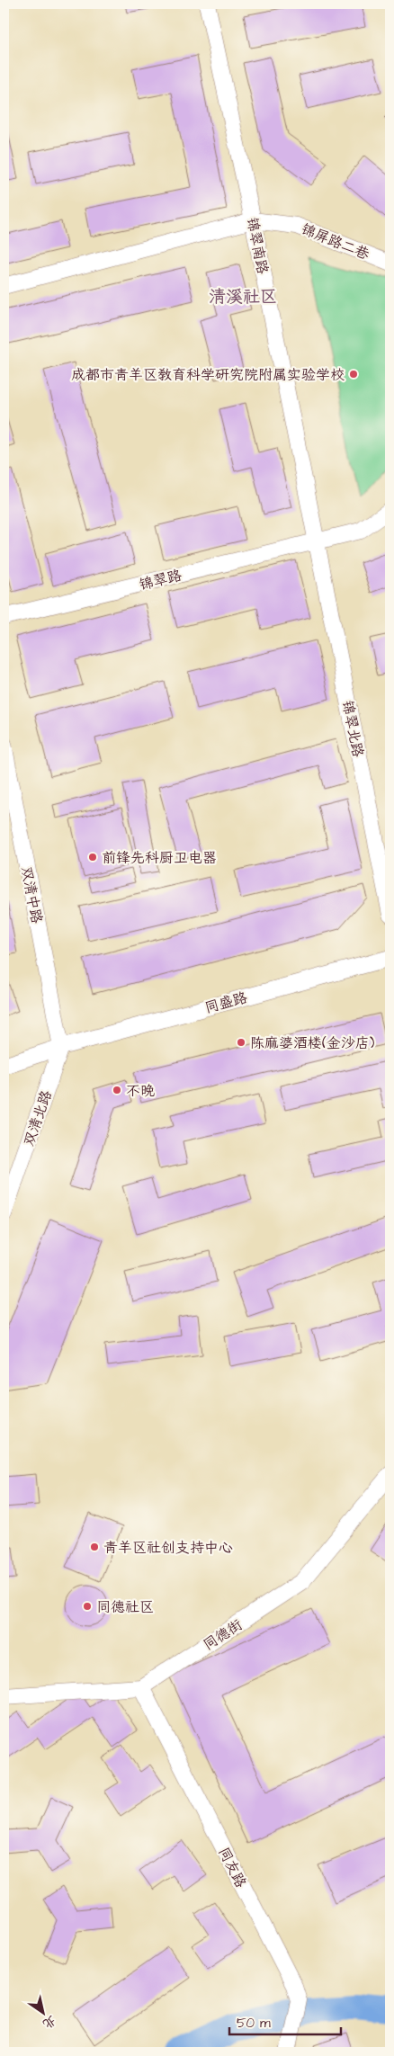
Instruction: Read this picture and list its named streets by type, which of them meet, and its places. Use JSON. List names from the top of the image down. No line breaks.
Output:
{"streets":{"street":["锦屏路二巷","锦翠南路","锦翠路","锦翠北路","双清中路","同盛路","双清北路","同德街","同友路"]},"crossings":[["锦屏路二巷","锦翠南路"],["锦翠南路","锦翠路"],["锦翠南路","锦翠北路"],["锦翠路","锦翠北路"],["双清中路","同盛路"],["双清中路","双清北路"],["同盛路","双清北路"],["同德街","同友路"]],"districts":["清溪社区"],"places":["成都市青羊区教育科学研究院附属实验学校","前锋先科厨卫电器","陈麻婆酒楼(金沙店)","不晚","青羊区社创支持中心","同德社区"],"scale_bar":"50 m","north":"bottom right"}
